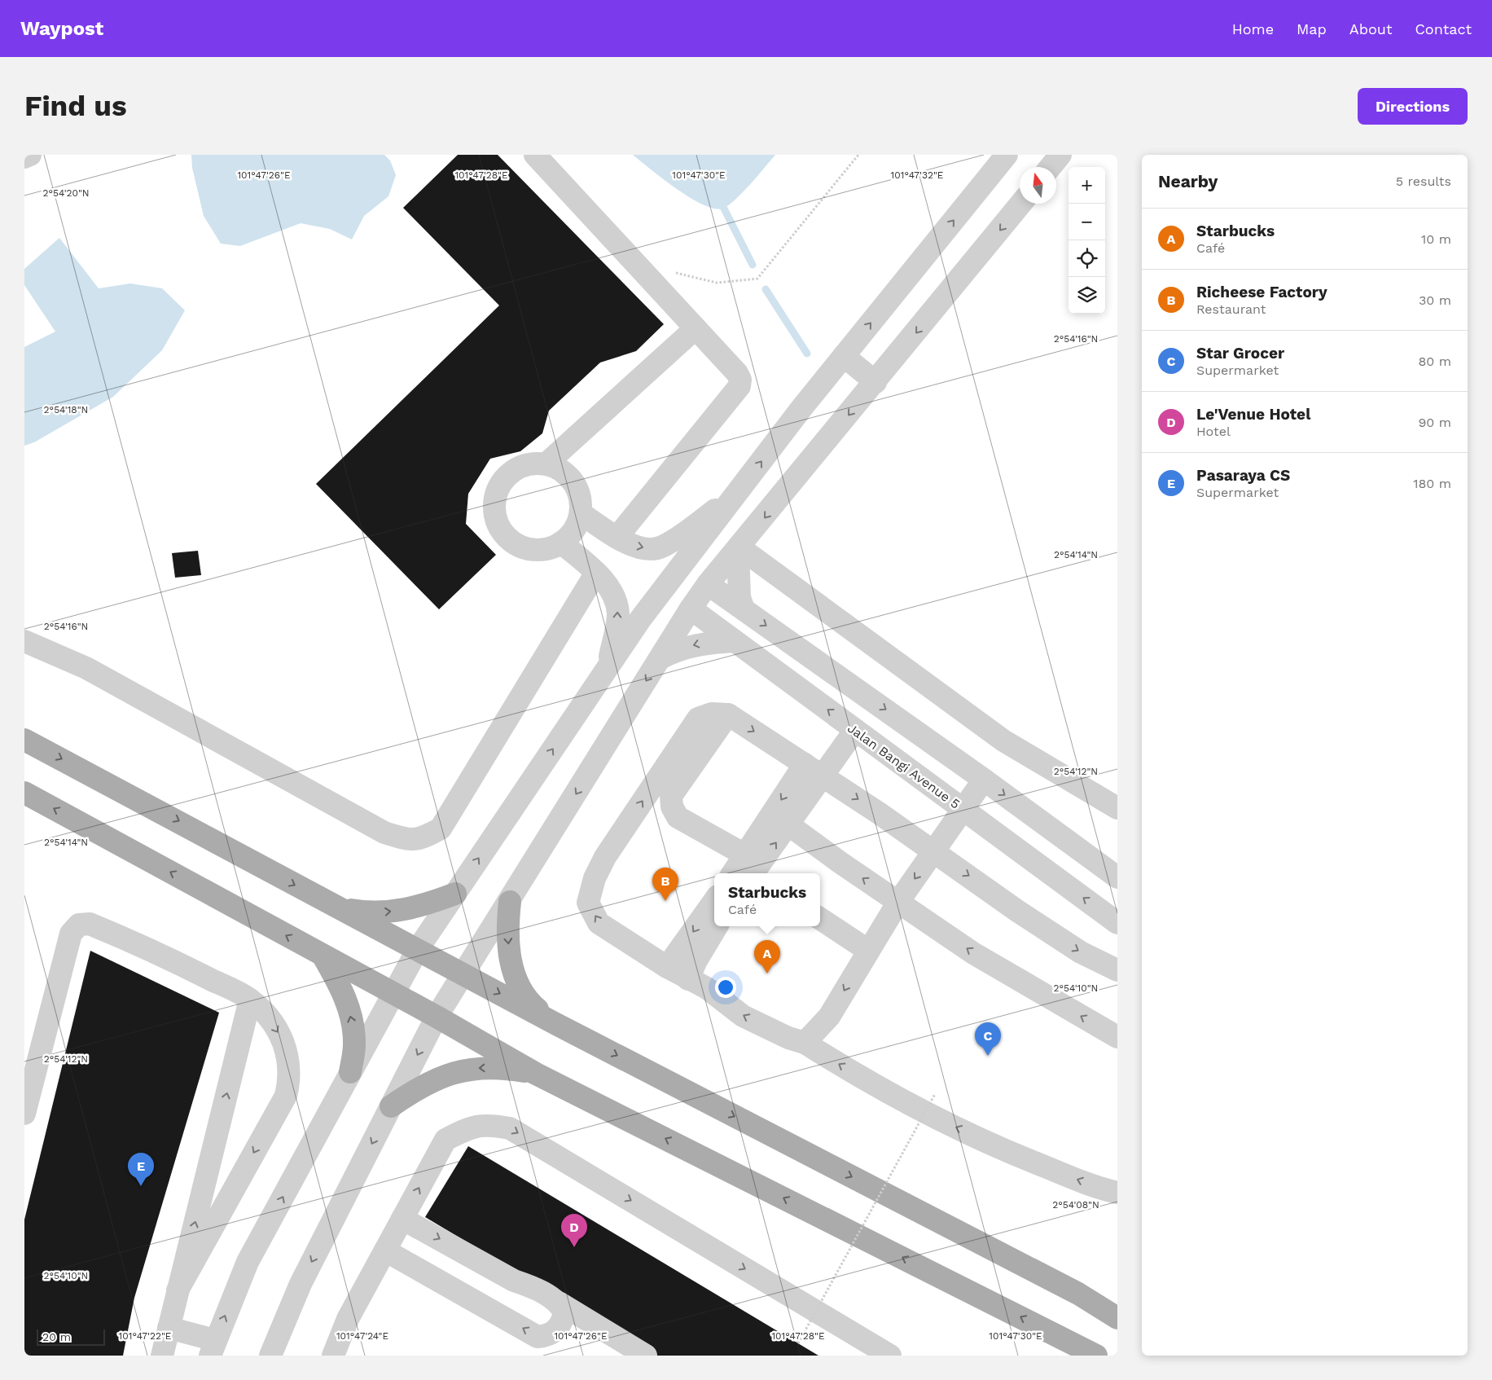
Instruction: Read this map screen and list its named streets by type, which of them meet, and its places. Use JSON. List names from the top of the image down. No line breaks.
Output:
{"streets":{"street":["Jalan Bangi Avenue 5"]},"scale_bar":"20 m","north":"top","page":{"header":"Waypost","nav":["Home","Map","About","Contact"],"buttons":"Directions","title":"Find us","heading":["Nearby","5 results"],"map_buttons":["+","−"],"list":[{"mark":"A","name":"Starbucks","note":"Café","value":"10 m"},{"mark":"B","name":"Richeese Factory","note":"Restaurant","value":"30 m"},{"mark":"C","name":"Star Grocer","note":"Supermarket","value":"80 m"},{"mark":"D","name":"Le'Venue Hotel","note":"Hotel","value":"90 m"},{"mark":"E","name":"Pasaraya CS","note":"Supermarket","value":"180 m"}],"pins":["B","A","C","E","D"],"popup":["Starbucks","Café"],"scale":"20 m"},"coordinates":["101°47'26\"E","101°47'28\"E","101°47'30\"E","101°47'32\"E","2°54'20\"N","2°54'16\"N","2°54'18\"N","2°54'14\"N","2°54'12\"N","2°54'10\"N","2°54'08\"N","101°47'22\"E","101°47'24\"E"]}
